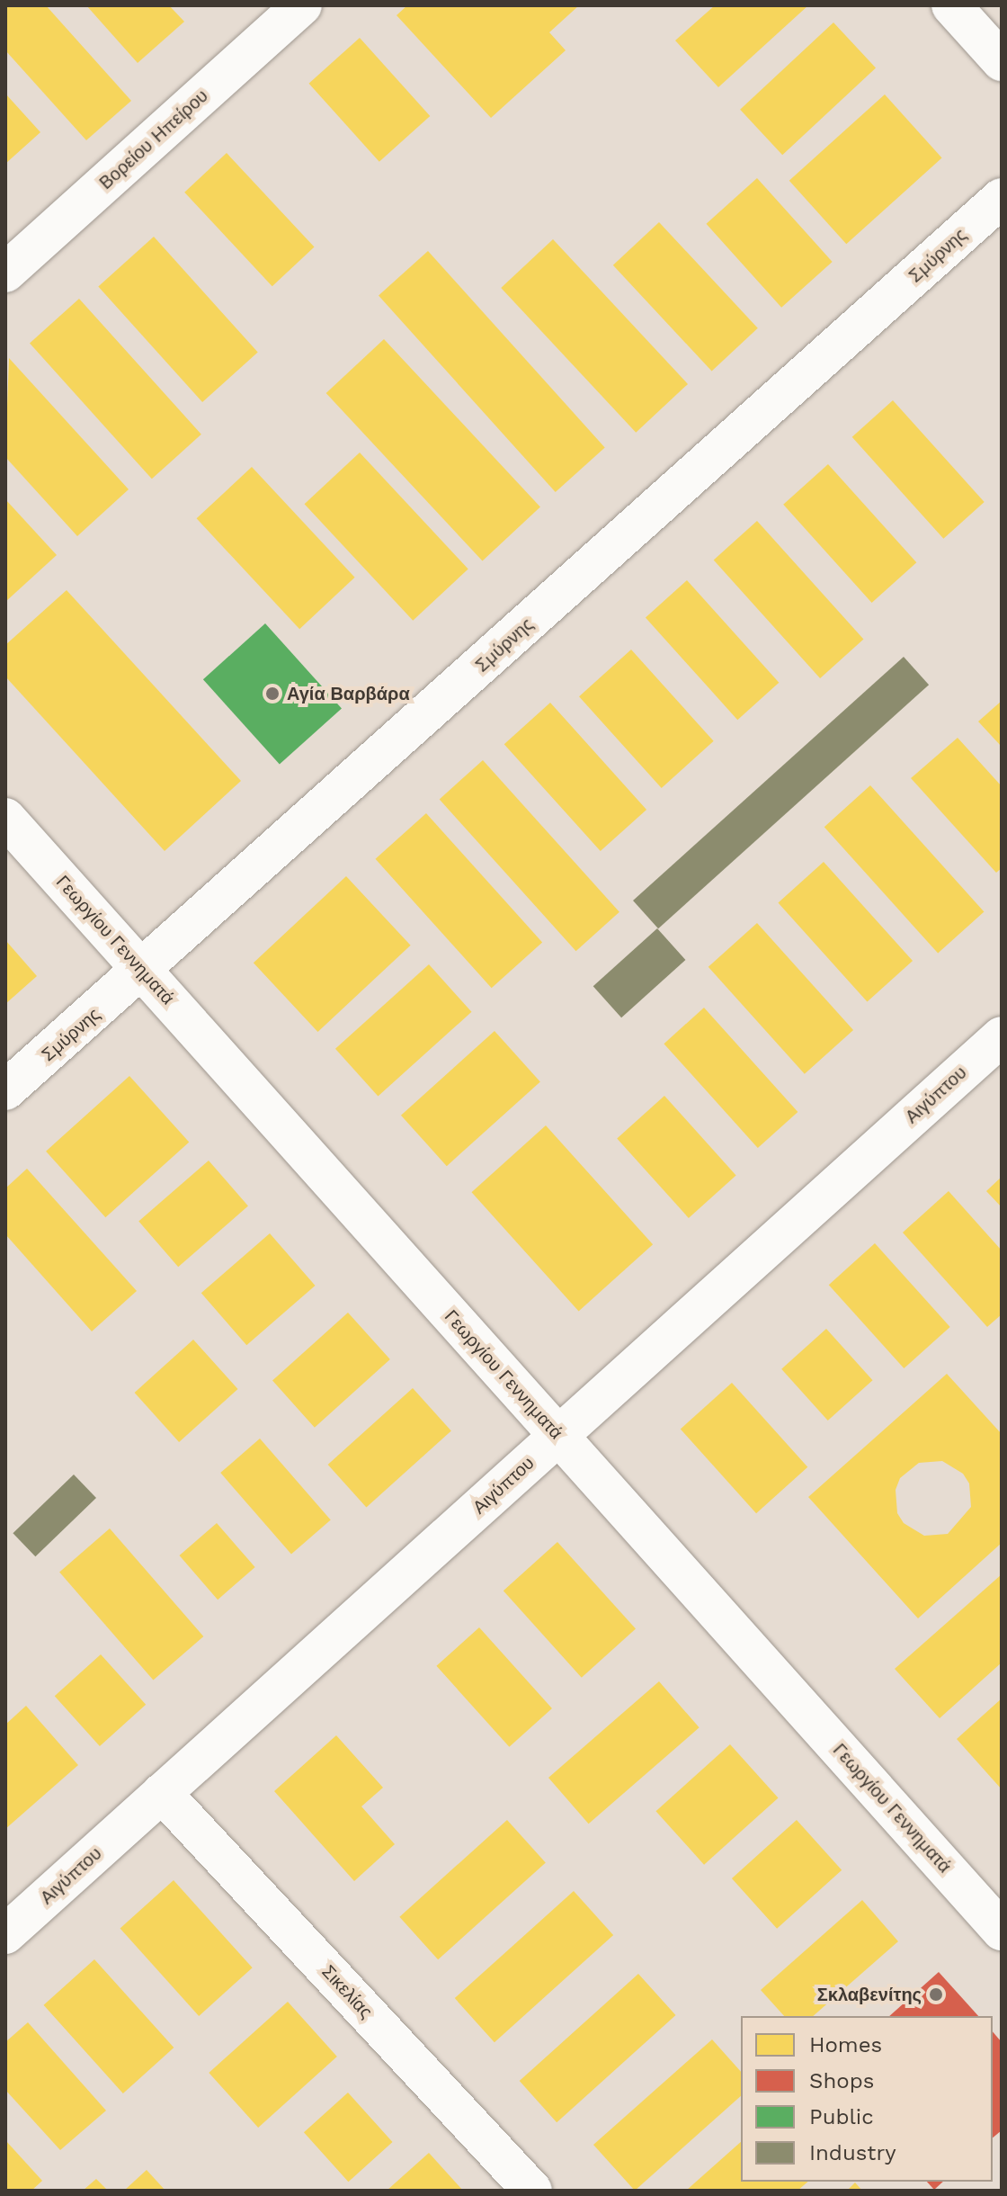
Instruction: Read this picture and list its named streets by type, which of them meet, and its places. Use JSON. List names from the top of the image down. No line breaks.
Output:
{"streets":{"street":["Βορείου Ηπείρου","Σμύρνης","Γεωργίου Γεννηματά","Αιγύπτου","Σικελίας"]},"crossings":[["Σμύρνης","Γεωργίου Γεννηματά"],["Γεωργίου Γεννηματά","Αιγύπτου"],["Αιγύπτου","Σικελίας"]],"places":["Αγία Βαρβάρα","Σκλαβενίτης"],"legend":["Homes","Shops","Public","Industry"]}
